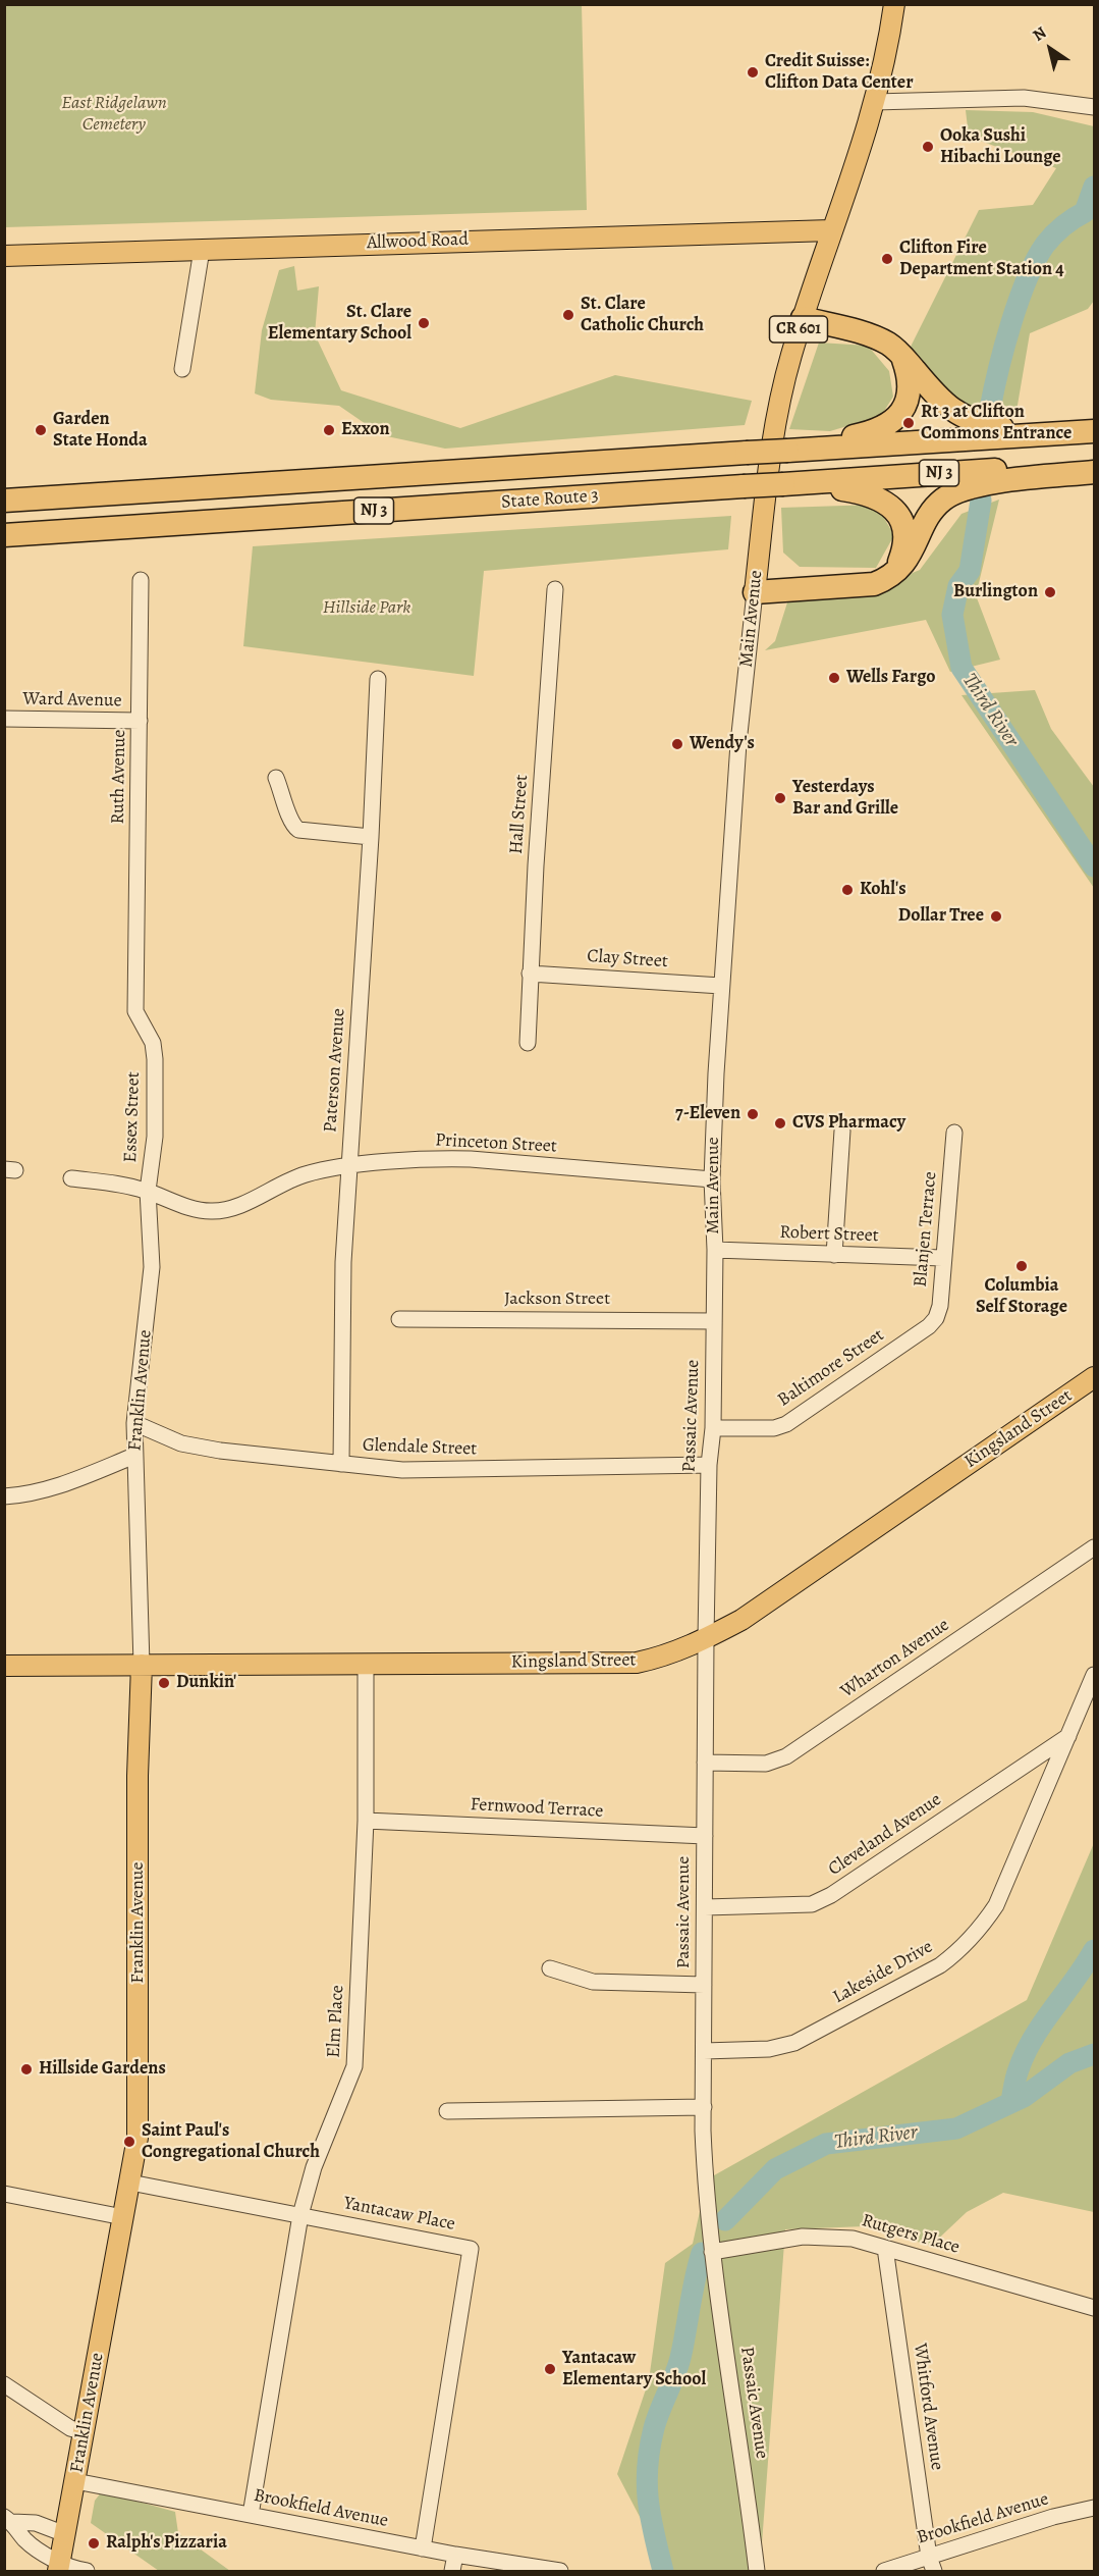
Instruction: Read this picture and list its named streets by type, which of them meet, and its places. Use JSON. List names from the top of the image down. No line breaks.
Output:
{"streets":{"highway":["NJ 3","State Route 3"],"main road":["Allwood Road","CR 601","Main Avenue","Franklin Avenue","Kingsland Street"],"street":["Ward Avenue","Ruth Avenue","Hall Street","Clay Street","Paterson Avenue","Essex Street","Princeton Street","Blanjen Terrace","Robert Street","Jackson Street","Baltimore Street","Passaic Avenue","Glendale Street","Wharton Avenue","Fernwood Terrace","Cleveland Avenue","Lakeside Drive","Elm Place","Yantacaw Place","Rutgers Place","Whitford Avenue","Brookfield Avenue"]},"crossings":[["Allwood Road","Main Avenue"],["Main Avenue","Clay Street"],["Main Avenue","Princeton Street"],["Main Avenue","Robert Street"],["Main Avenue","Passaic Avenue"],["Ward Avenue","Ruth Avenue"],["Ruth Avenue","Essex Street"],["Hall Street","Clay Street"],["Paterson Avenue","Princeton Street"],["Paterson Avenue","Glendale Street"],["Essex Street","Princeton Street"],["Essex Street","Franklin Avenue"],["Blanjen Terrace","Robert Street"],["Blanjen Terrace","Baltimore Street"],["Robert Street","Passaic Avenue"],["Jackson Street","Passaic Avenue"],["Baltimore Street","Passaic Avenue"],["Franklin Avenue","Kingsland Street"],["Franklin Avenue","Glendale Street"],["Franklin Avenue","Yantacaw Place"],["Franklin Avenue","Brookfield Avenue"],["Passaic Avenue","Kingsland Street"],["Passaic Avenue","Glendale Street"],["Passaic Avenue","Wharton Avenue"],["Passaic Avenue","Fernwood Terrace"],["Passaic Avenue","Cleveland Avenue"],["Passaic Avenue","Lakeside Drive"],["Passaic Avenue","Rutgers Place"],["Kingsland Street","Elm Place"],["Fernwood Terrace","Elm Place"],["Cleveland Avenue","Lakeside Drive"],["Elm Place","Yantacaw Place"],["Elm Place","Brookfield Avenue"],["Yantacaw Place","Brookfield Avenue"],["Rutgers Place","Whitford Avenue"],["Whitford Avenue","Brookfield Avenue"]],"water":["Third River"],"parks":["East Ridgelawn Cemetery","Hillside Park"],"places":["Credit Suisse: Clifton Data Center","Ooka Sushi Hibachi Lounge","Clifton Fire Department Station 4","St. Clare Catholic Church","St. Clare Elementary School","Rt 3 at Clifton Commons Entrance","Garden State Honda","Exxon","Burlington","Wells Fargo","Wendy's","Yesterdays Bar and Grille","Kohl's","Dollar Tree","7-Eleven","CVS Pharmacy","Columbia Self Storage","Dunkin'","Hillside Gardens","Saint Paul's Congregational Church","Yantacaw Elementary School","Ralph's Pizzaria"],"north":"top left"}
